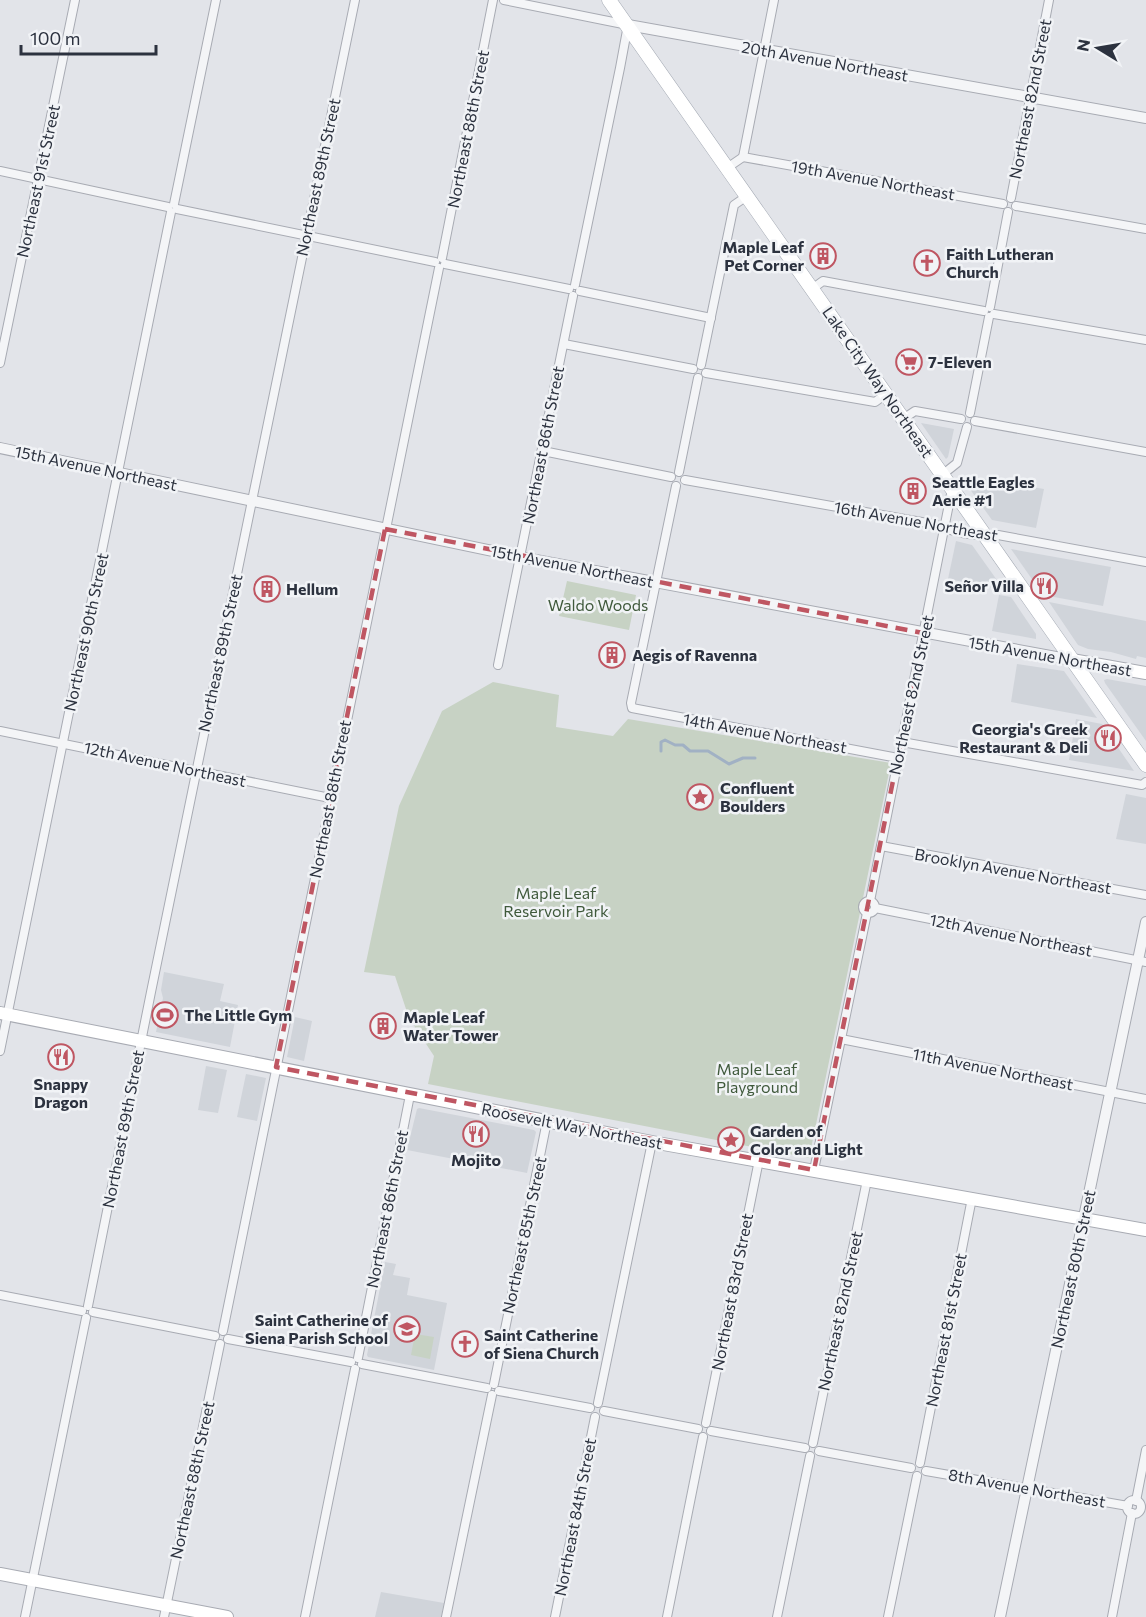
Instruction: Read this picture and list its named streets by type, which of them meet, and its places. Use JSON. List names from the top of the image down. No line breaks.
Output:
{"streets":{"main road":["Lake City Way Northeast","15th Avenue Northeast","Roosevelt Way Northeast"],"street":["20th Avenue Northeast","Northeast 82nd Street","Northeast 88th Street","Northeast 89th Street","19th Avenue Northeast","Northeast 91st Street","Northeast 86th Street","16th Avenue Northeast","Northeast 90th Street","14th Avenue Northeast","12th Avenue Northeast","Brooklyn Avenue Northeast","11th Avenue Northeast","Northeast 85th Street","Northeast 80th Street","Northeast 83rd Street","Northeast 81st Street","8th Avenue Northeast","Northeast 84th Street"]},"crossings":[["20th Avenue Northeast","Northeast 82nd Street"],["20th Avenue Northeast","Lake City Way Northeast"],["20th Avenue Northeast","Northeast 86th Street"],["Northeast 82nd Street","19th Avenue Northeast"],["Northeast 82nd Street","Lake City Way Northeast"],["Northeast 82nd Street","15th Avenue Northeast"],["Northeast 82nd Street","16th Avenue Northeast"],["Northeast 82nd Street","14th Avenue Northeast"],["Northeast 82nd Street","12th Avenue Northeast"],["Northeast 82nd Street","Brooklyn Avenue Northeast"],["Northeast 82nd Street","11th Avenue Northeast"],["Northeast 82nd Street","Roosevelt Way Northeast"],["Northeast 88th Street","15th Avenue Northeast"],["Northeast 88th Street","12th Avenue Northeast"],["Northeast 88th Street","Roosevelt Way Northeast"],["Northeast 89th Street","15th Avenue Northeast"],["Northeast 89th Street","12th Avenue Northeast"],["Northeast 89th Street","Roosevelt Way Northeast"],["Lake City Way Northeast","Northeast 86th Street"],["Lake City Way Northeast","15th Avenue Northeast"],["Lake City Way Northeast","16th Avenue Northeast"],["Northeast 86th Street","15th Avenue Northeast"],["Northeast 86th Street","Roosevelt Way Northeast"],["15th Avenue Northeast","Northeast 90th Street"],["15th Avenue Northeast","14th Avenue Northeast"],["Northeast 90th Street","12th Avenue Northeast"],["Northeast 90th Street","Roosevelt Way Northeast"],["12th Avenue Northeast","Northeast 80th Street"],["11th Avenue Northeast","Northeast 80th Street"],["Roosevelt Way Northeast","Northeast 85th Street"],["Roosevelt Way Northeast","Northeast 80th Street"],["Roosevelt Way Northeast","Northeast 83rd Street"],["Roosevelt Way Northeast","Northeast 81st Street"],["Northeast 80th Street","8th Avenue Northeast"],["Northeast 81st Street","8th Avenue Northeast"]],"parks":["Waldo Woods","Maple Leaf Reservoir Park","Maple Leaf Playground"],"places":{"building":["Maple Leaf Pet Corner","Seattle Eagles Aerie #1","Hellum","Aegis of Ravenna","Maple Leaf Water Tower"],"church":["Faith Lutheran Church","Saint Catherine of Siena Church"],"supermarket":["7-Eleven"],"restaurant":["Señor Villa","Georgia's Greek Restaurant & Deli","Snappy Dragon","Mojito"],"place":["Confluent Boulders","Garden of Color and Light"],"sports":["The Little Gym"],"school or university":["Saint Catherine of Siena Parish School"]},"scale_bar":"100 m","north":"left"}
